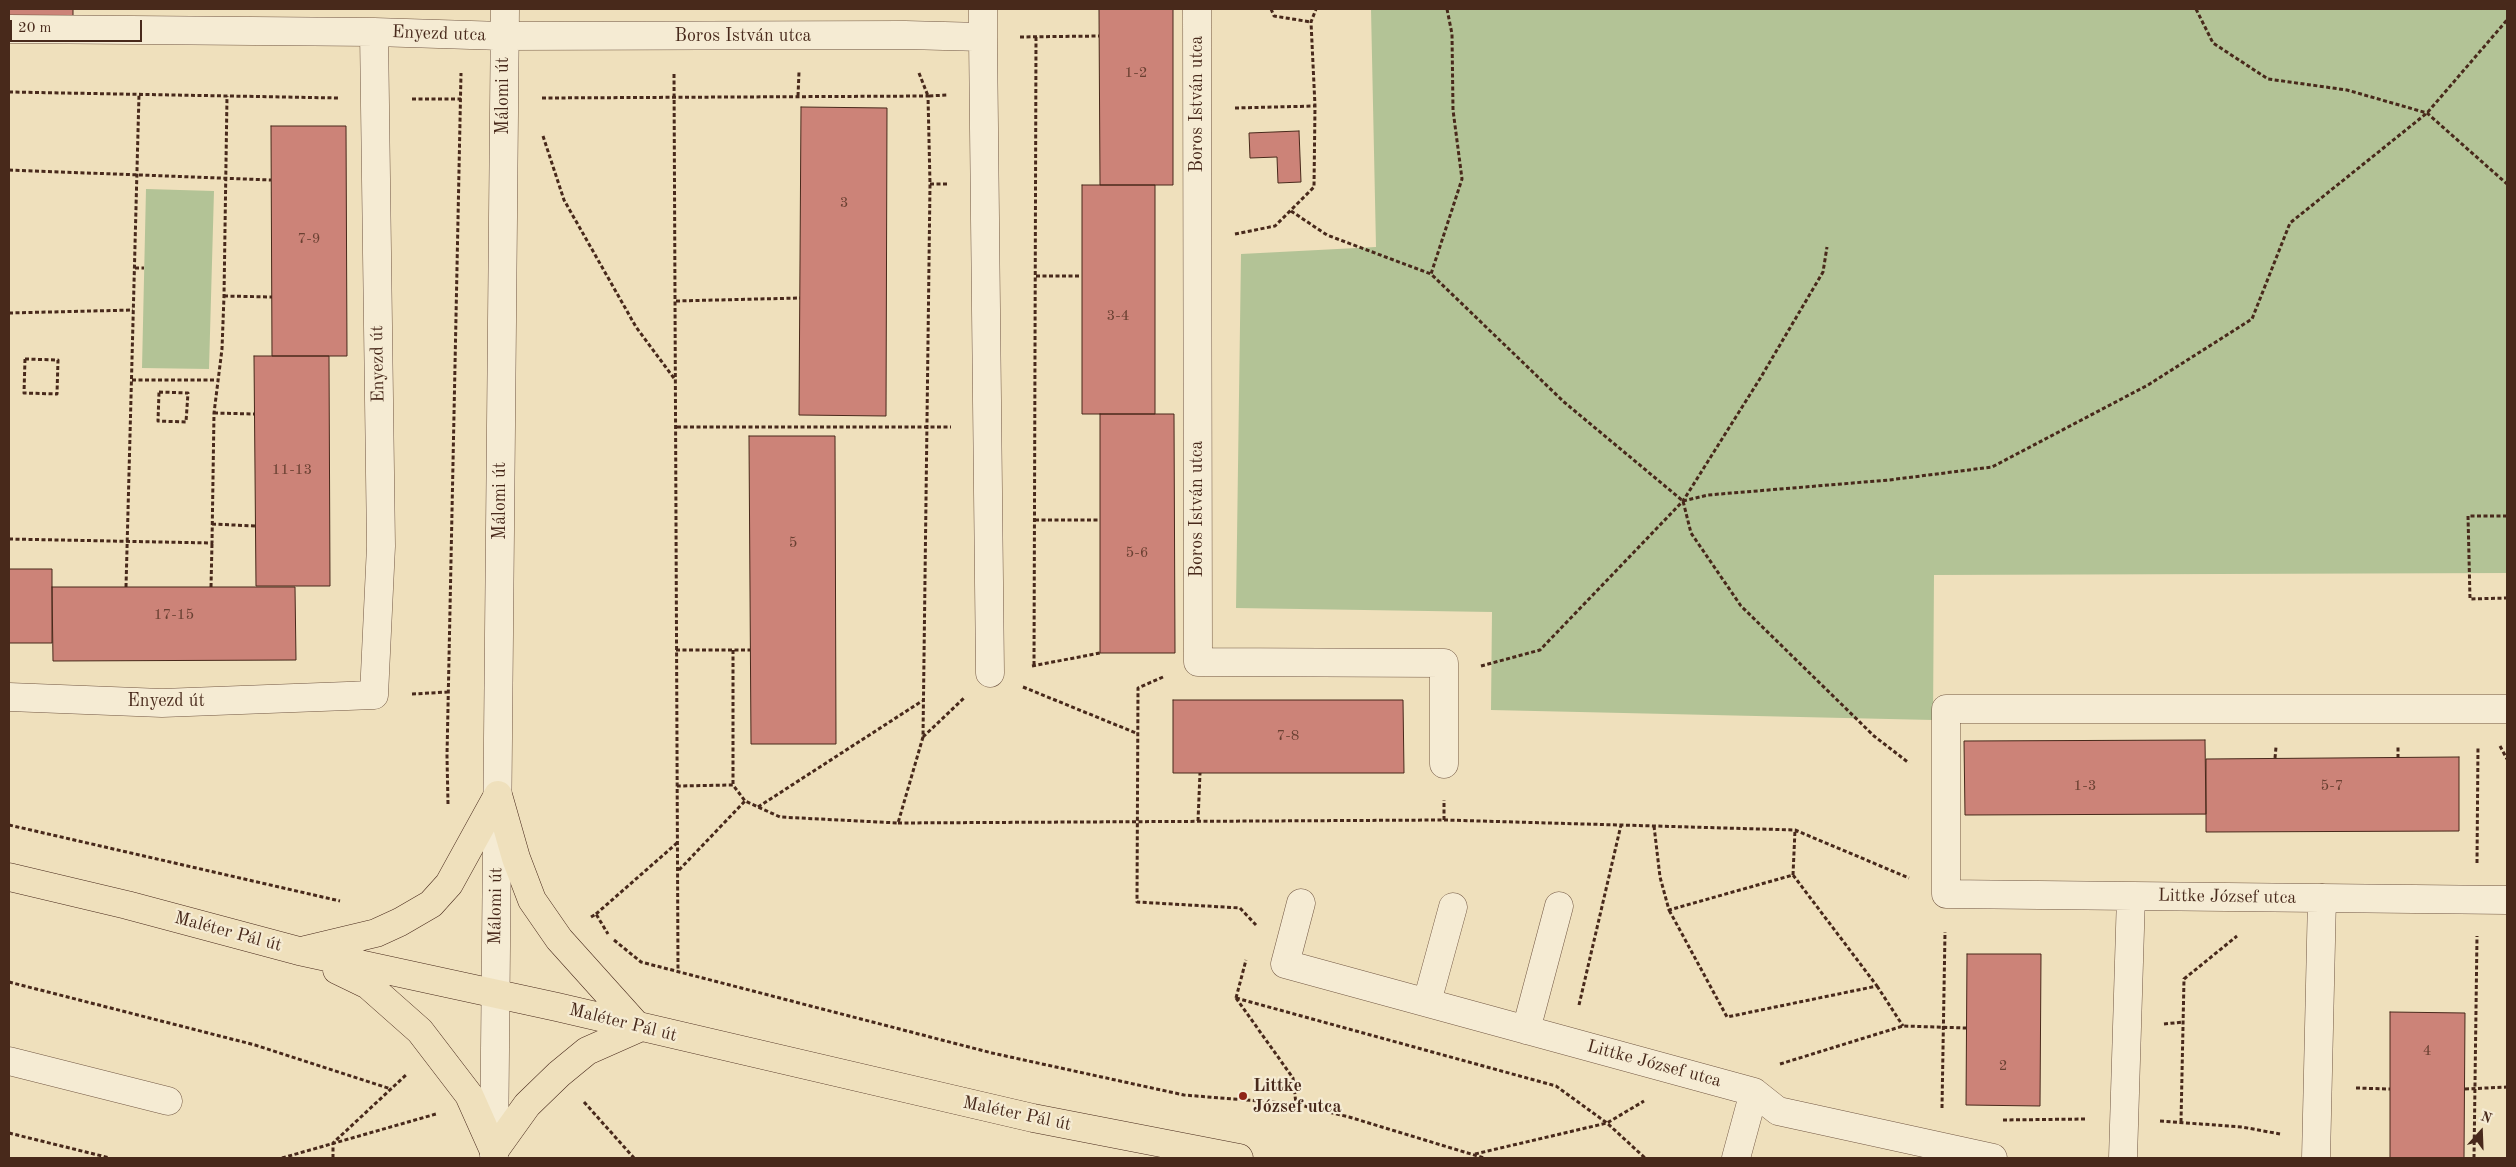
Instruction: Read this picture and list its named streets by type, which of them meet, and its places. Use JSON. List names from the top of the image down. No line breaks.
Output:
{"streets":{"main road":["Maléter Pál út"],"street":["Enyezd utca","Boros István utca","Málomi út","Enyezd út","Littke József utca"]},"crossings":[["Enyezd utca","Boros István utca"],["Enyezd utca","Málomi út"],["Enyezd utca","Enyezd út"],["Boros István utca","Málomi út"],["Málomi út","Maléter Pál út"]],"places":["Littke József utca"],"house_numbers":["1-2","3","7-9","3-4","11-13","5","5-6","17-15","7-8","1-3","5-7","4","2"],"scale_bar":"20 m","north":"top"}
